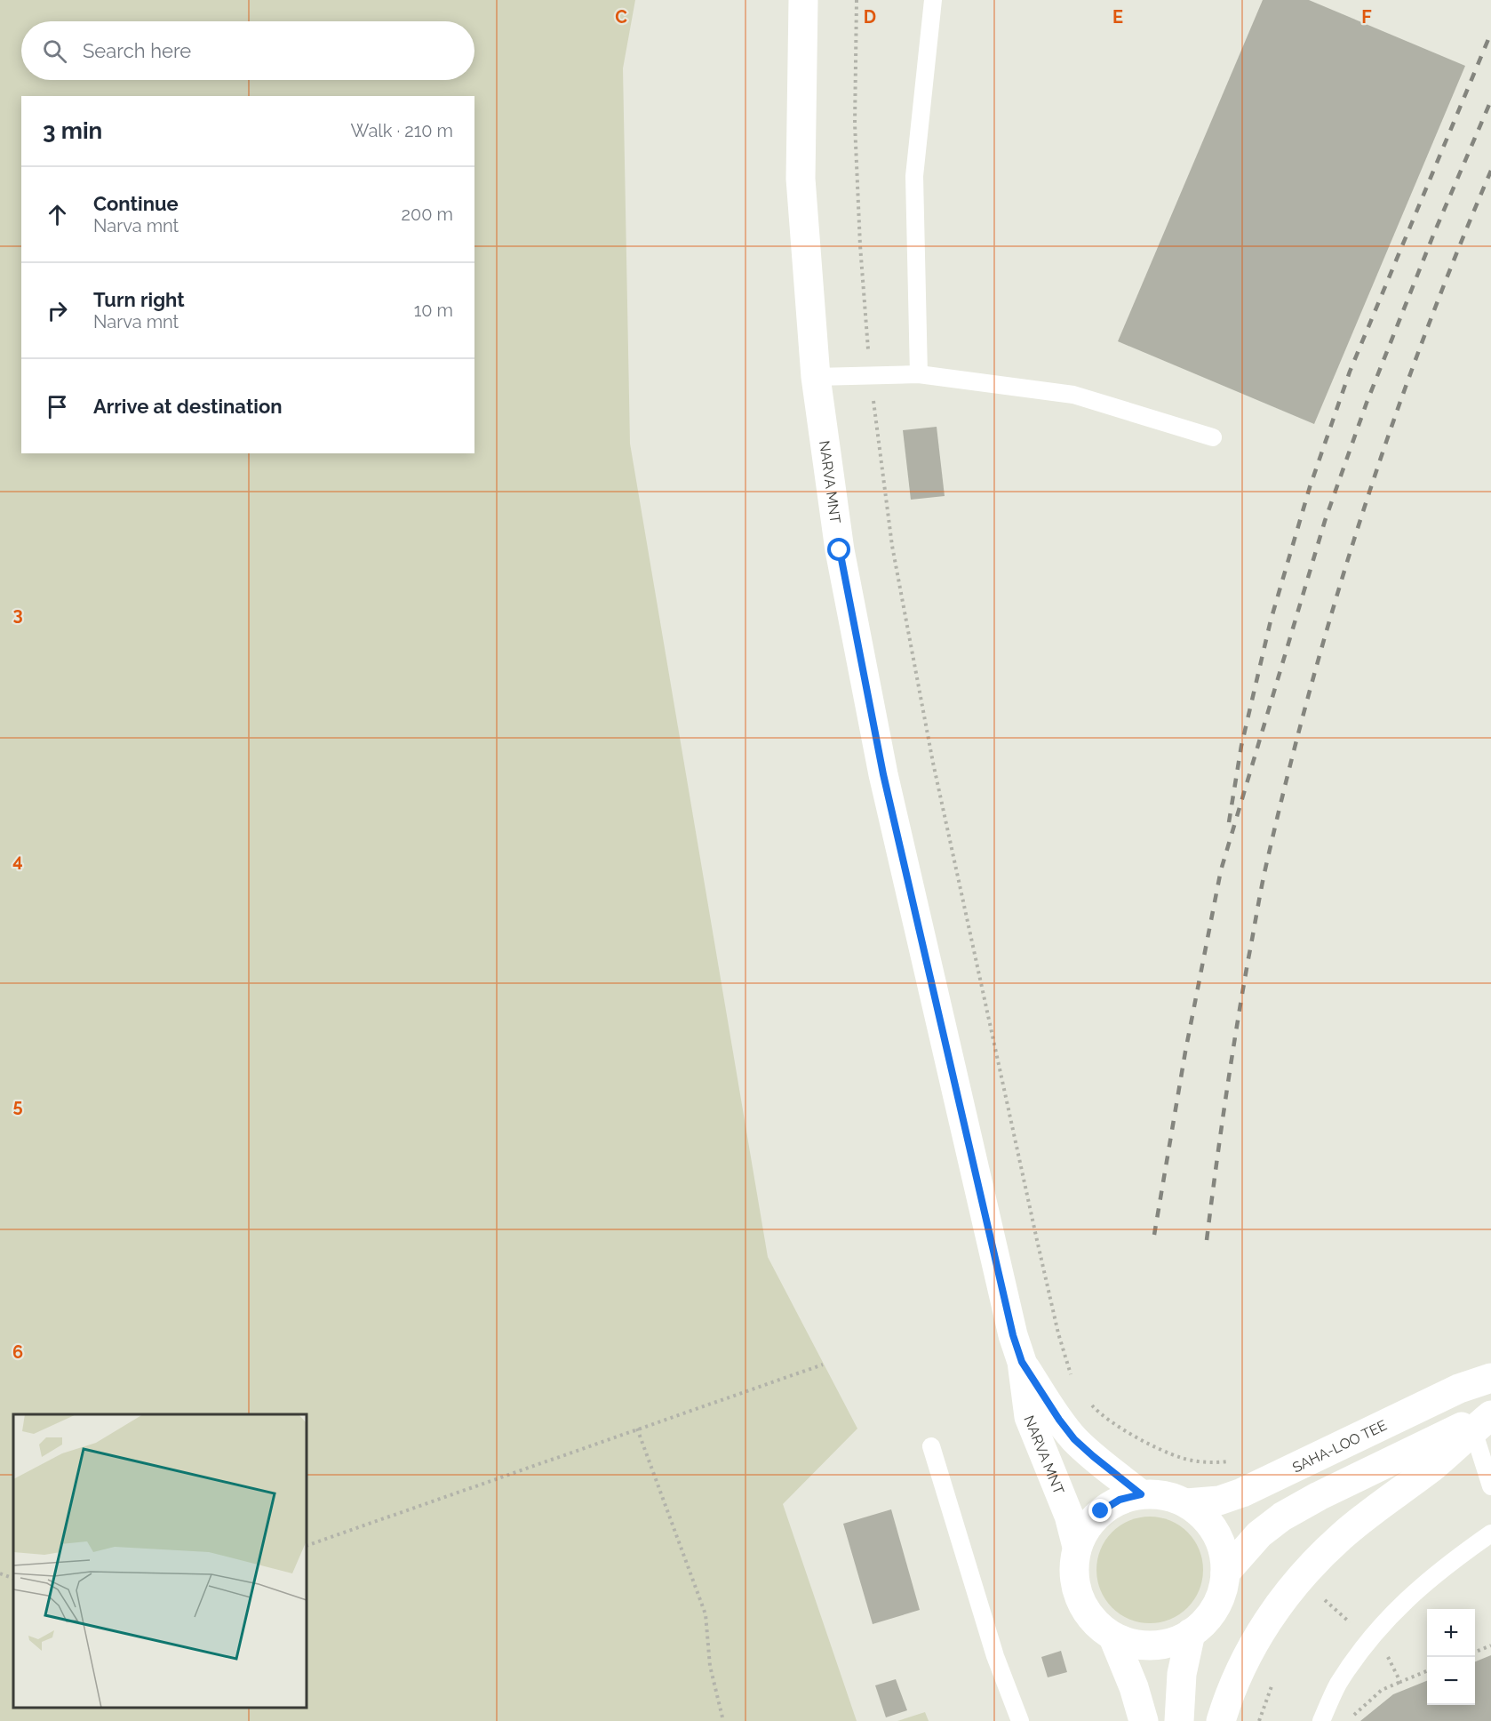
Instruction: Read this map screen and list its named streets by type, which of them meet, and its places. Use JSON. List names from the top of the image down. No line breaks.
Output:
{"streets":{"main road":["NARVA MNT","SAHA-LOO TEE"]},"crossings":[["NARVA MNT","SAHA-LOO TEE"]],"page":{"search":"Search here","heading":["3 min","Walk · 210 m"],"list":[["Continue","Narva mnt","200 m"],["Turn right","Narva mnt","10 m"],"Arrive at destination"],"map_buttons":["+","−"]},"grid":{"columns":["C","D","E","F"],"rows":["3","4","5","6"]}}
